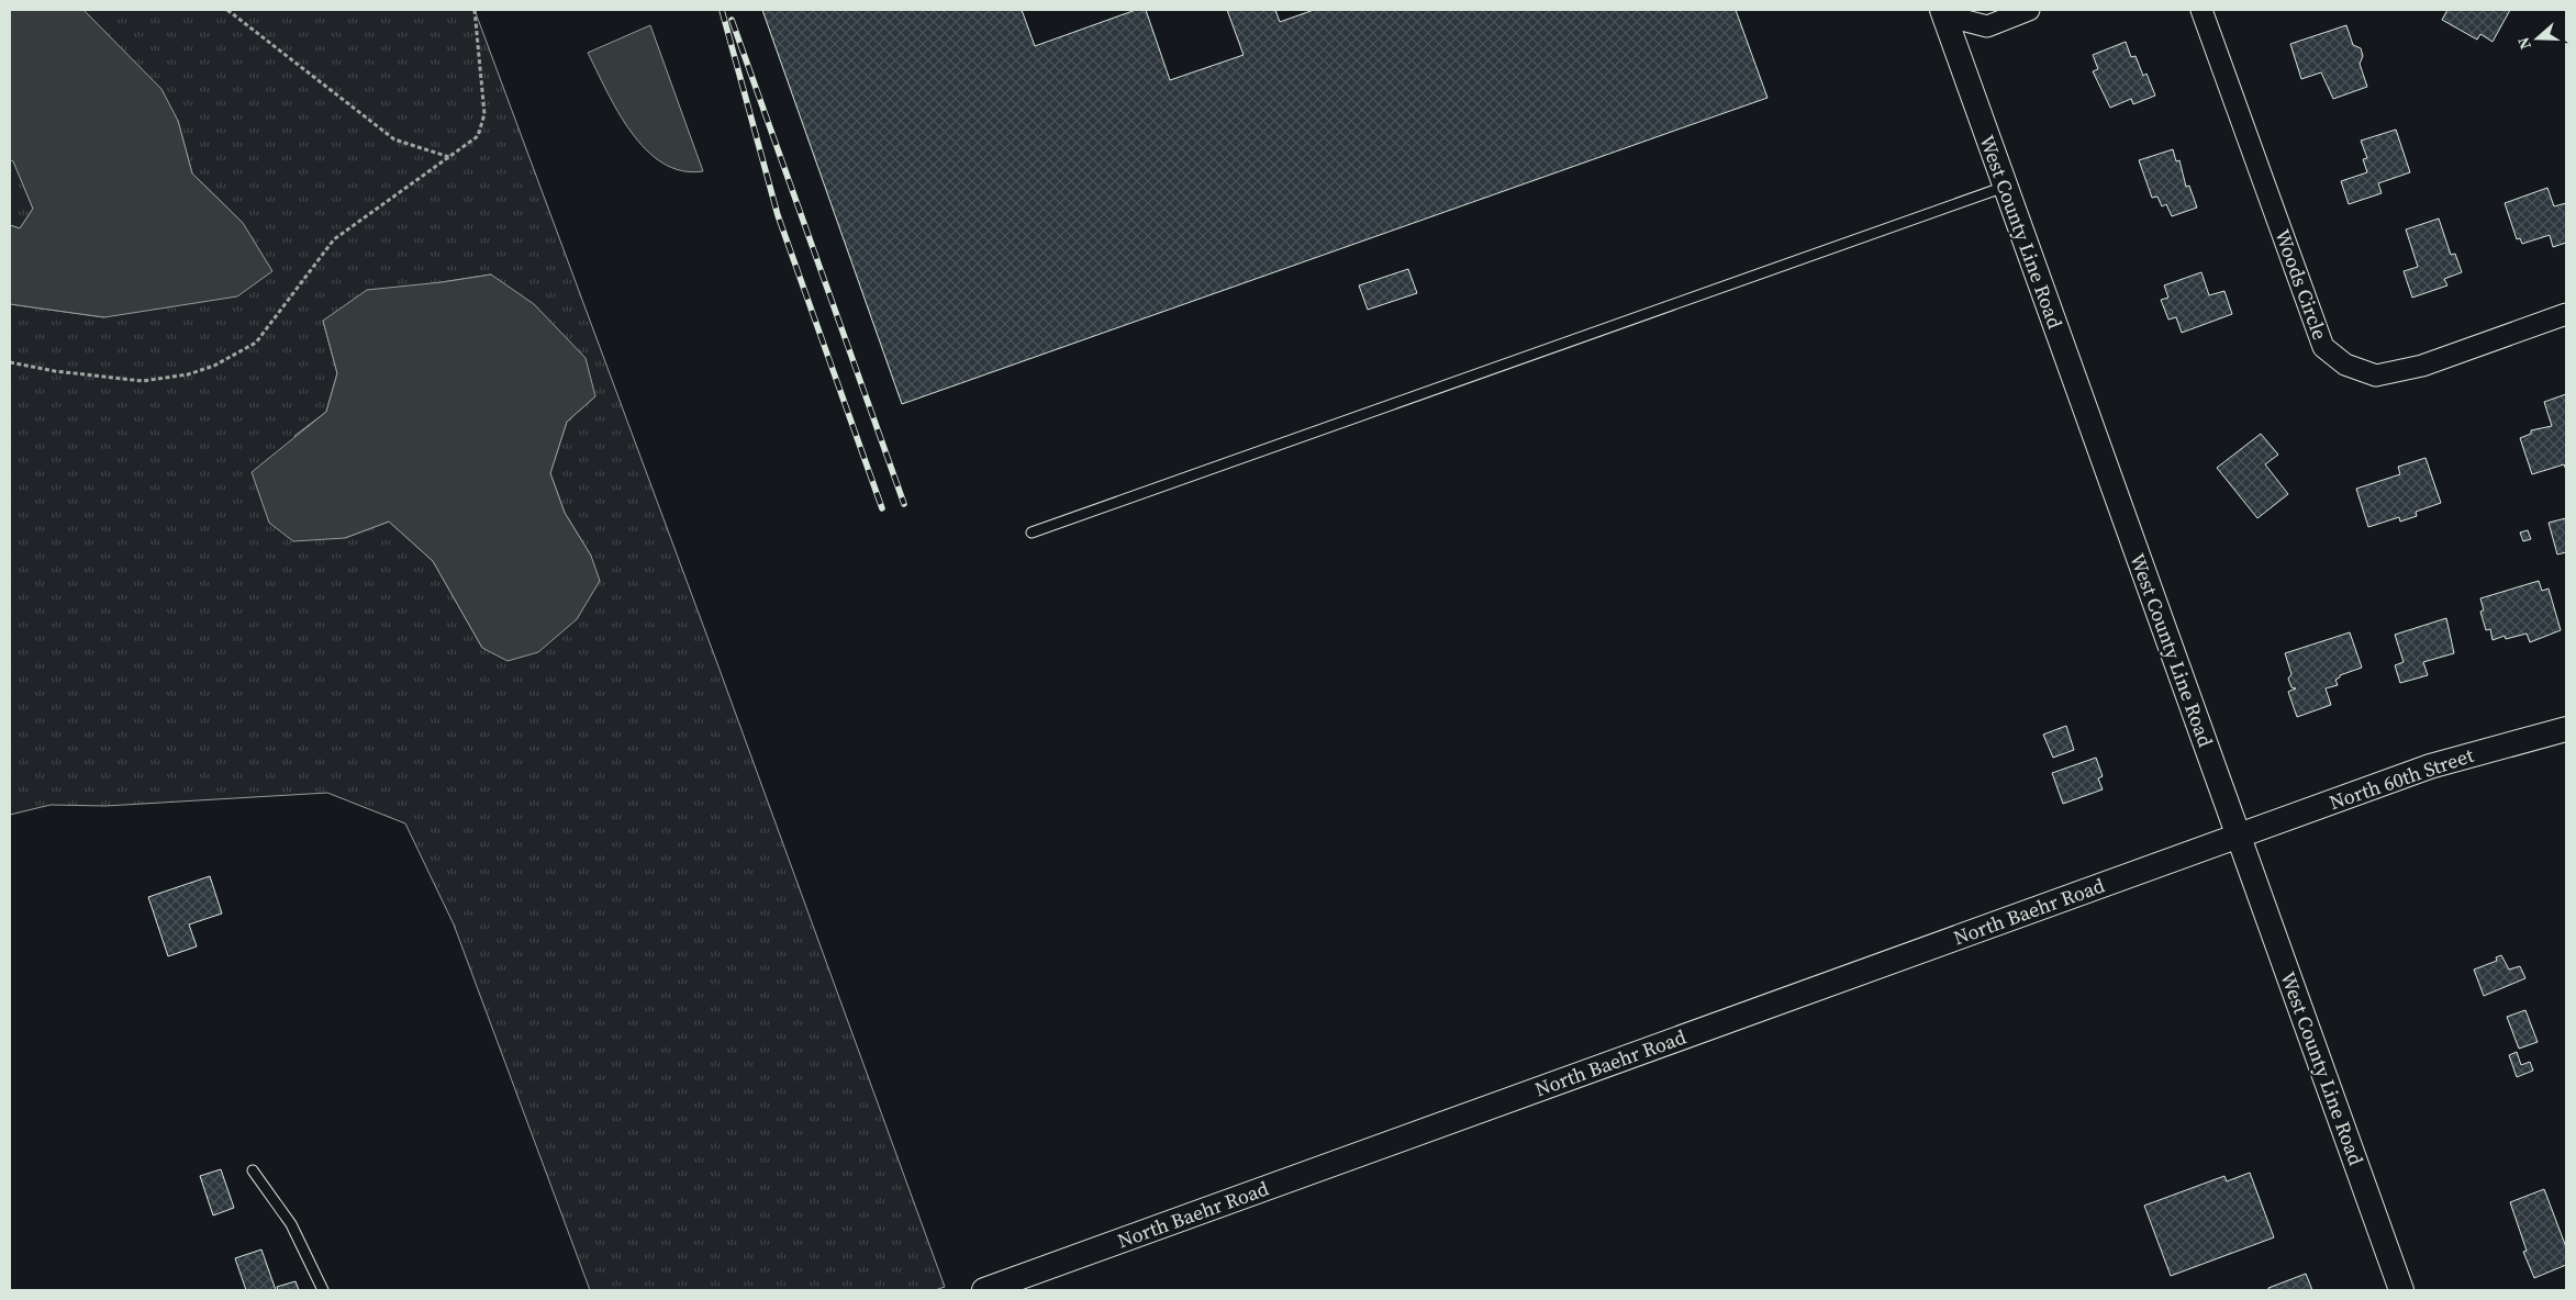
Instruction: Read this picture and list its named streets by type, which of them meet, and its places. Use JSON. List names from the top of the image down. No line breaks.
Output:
{"streets":{"street":["West County Line Road","Woods Circle","North 60th Street","North Baehr Road"]},"crossings":[["West County Line Road","North 60th Street"],["West County Line Road","North Baehr Road"],["North 60th Street","North Baehr Road"]],"north":"left"}
